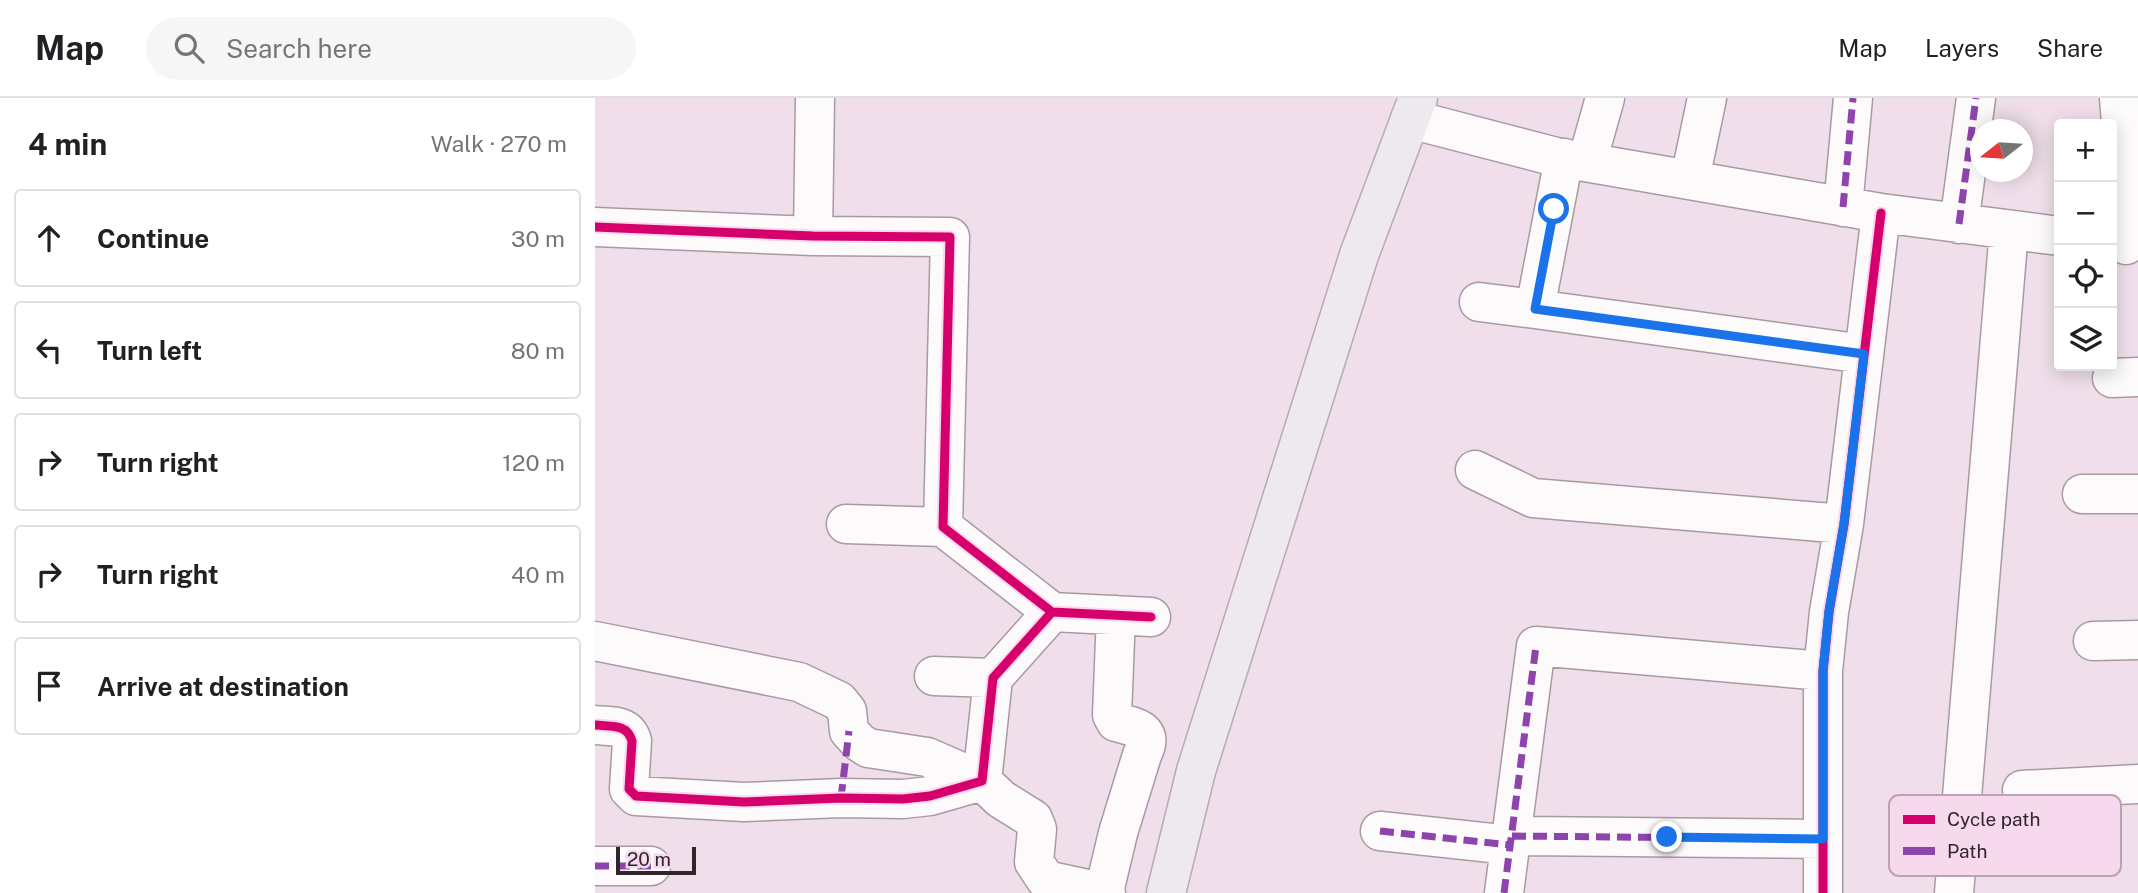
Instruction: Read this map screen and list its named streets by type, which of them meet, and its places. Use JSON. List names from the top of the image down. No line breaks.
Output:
{"legend":["Cycle path","Path"],"scale_bar":"20 m","north":"left","page":{"header":"Map","search":"Search here","nav":["Map","Layers","Share"],"heading":["4 min","Walk · 270 m"],"map_buttons":["+","−"],"list":[["Continue","30 m"],["Turn left","80 m"],["Turn right","120 m"],["Turn right","40 m"],"Arrive at destination"],"scale":"20 m"}}
